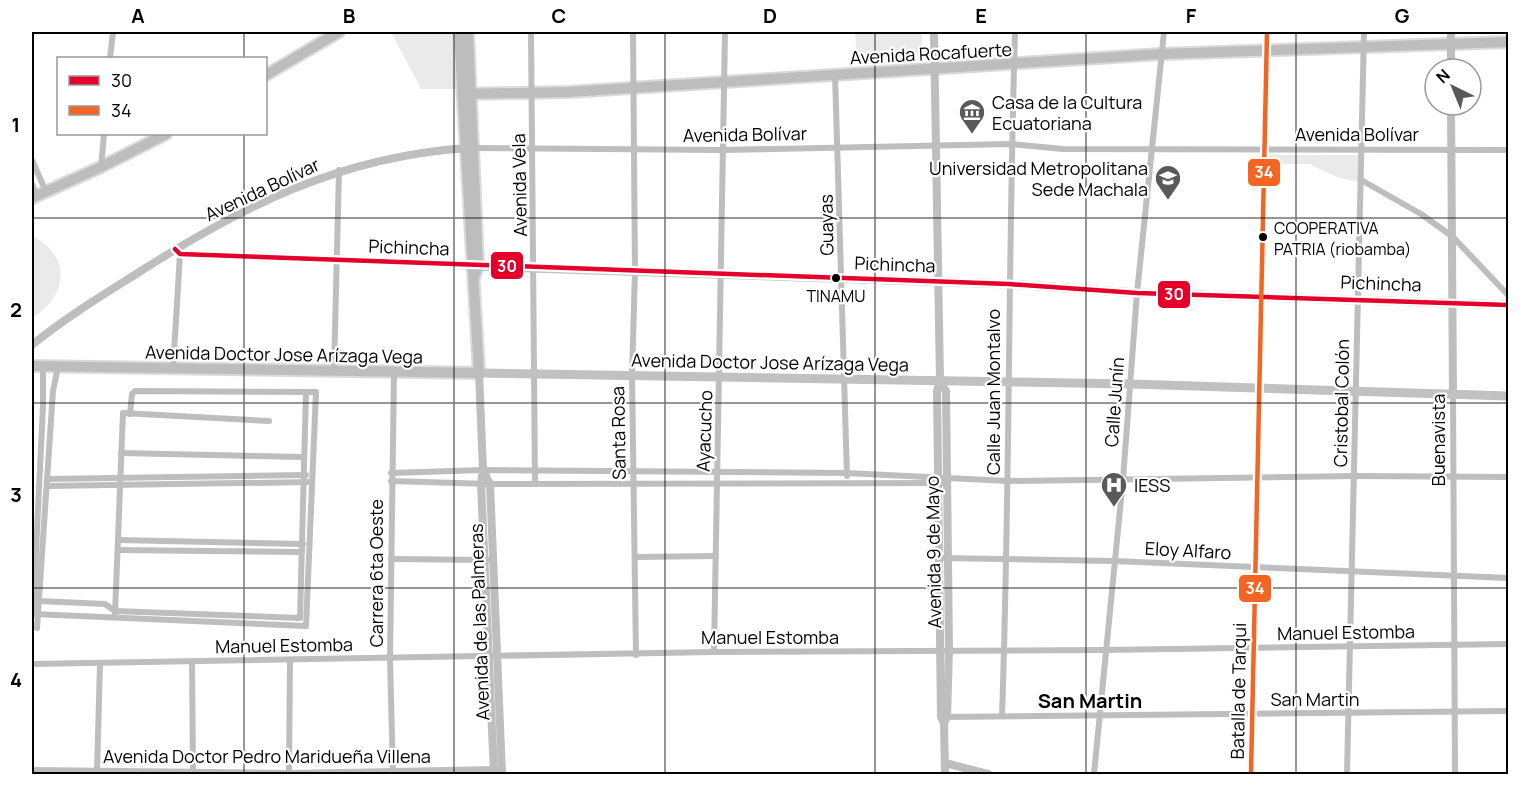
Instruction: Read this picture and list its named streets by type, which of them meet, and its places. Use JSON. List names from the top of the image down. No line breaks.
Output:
{"streets":{"main road":["Avenida Rocafuerte","Pichincha","Avenida Doctor Jose Arízaga Vega","Avenida de las Palmeras"],"street":["Avenida Bolívar","Avenida Vela","Guayas","Calle Juan Montalvo","Calle Junín","Cristobal Colón","Ayacucho","Santa Rosa","Buenavista","Eloy Alfaro","Avenida 9 de Mayo","Carrera 6ta Oeste","Manuel Estomba","Batalla de Tarqui","San Martin","Avenida Doctor Pedro Maridueña Villena"]},"crossings":[["Avenida Rocafuerte","Avenida Vela"],["Avenida Rocafuerte","Guayas"],["Avenida Rocafuerte","Calle Juan Montalvo"],["Avenida Rocafuerte","Calle Junín"],["Avenida Rocafuerte","Cristobal Colón"],["Avenida Rocafuerte","Ayacucho"],["Avenida Rocafuerte","Santa Rosa"],["Avenida Rocafuerte","Avenida 9 de Mayo"],["Avenida Rocafuerte","Avenida de las Palmeras"],["Avenida Rocafuerte","Batalla de Tarqui"],["Avenida Bolívar","Avenida Vela"],["Avenida Bolívar","Guayas"],["Avenida Bolívar","Pichincha"],["Avenida Bolívar","Calle Juan Montalvo"],["Avenida Bolívar","Calle Junín"],["Avenida Bolívar","Cristobal Colón"],["Avenida Bolívar","Ayacucho"],["Avenida Bolívar","Santa Rosa"],["Avenida Bolívar","Buenavista"],["Avenida Bolívar","Avenida 9 de Mayo"],["Avenida Bolívar","Avenida de las Palmeras"],["Avenida Bolívar","Batalla de Tarqui"],["Avenida Vela","Pichincha"],["Avenida Vela","Avenida Doctor Jose Arízaga Vega"],["Guayas","Pichincha"],["Guayas","Avenida Doctor Jose Arízaga Vega"],["Pichincha","Calle Juan Montalvo"],["Pichincha","Calle Junín"],["Pichincha","Cristobal Colón"],["Pichincha","Ayacucho"],["Pichincha","Santa Rosa"],["Pichincha","Buenavista"],["Pichincha","Avenida 9 de Mayo"],["Pichincha","Avenida de las Palmeras"],["Pichincha","Batalla de Tarqui"],["Avenida Doctor Jose Arízaga Vega","Calle Juan Montalvo"],["Avenida Doctor Jose Arízaga Vega","Calle Junín"],["Avenida Doctor Jose Arízaga Vega","Cristobal Colón"],["Avenida Doctor Jose Arízaga Vega","Ayacucho"],["Avenida Doctor Jose Arízaga Vega","Santa Rosa"],["Avenida Doctor Jose Arízaga Vega","Buenavista"],["Avenida Doctor Jose Arízaga Vega","Avenida 9 de Mayo"],["Avenida Doctor Jose Arízaga Vega","Carrera 6ta Oeste"],["Avenida Doctor Jose Arízaga Vega","Avenida de las Palmeras"],["Avenida Doctor Jose Arízaga Vega","Batalla de Tarqui"],["Calle Juan Montalvo","Eloy Alfaro"],["Calle Juan Montalvo","Manuel Estomba"],["Calle Juan Montalvo","San Martin"],["Calle Junín","Eloy Alfaro"],["Calle Junín","Manuel Estomba"],["Calle Junín","San Martin"],["Cristobal Colón","Eloy Alfaro"],["Cristobal Colón","Manuel Estomba"],["Cristobal Colón","San Martin"],["Ayacucho","Manuel Estomba"],["Santa Rosa","Manuel Estomba"],["Buenavista","Eloy Alfaro"],["Buenavista","Manuel Estomba"],["Buenavista","San Martin"],["Eloy Alfaro","Avenida 9 de Mayo"],["Eloy Alfaro","Batalla de Tarqui"],["Avenida 9 de Mayo","Manuel Estomba"],["Avenida 9 de Mayo","San Martin"],["Carrera 6ta Oeste","Manuel Estomba"],["Carrera 6ta Oeste","Avenida Doctor Pedro Maridueña Villena"],["Avenida de las Palmeras","Manuel Estomba"],["Avenida de las Palmeras","Avenida Doctor Pedro Maridueña Villena"],["Manuel Estomba","Batalla de Tarqui"],["Batalla de Tarqui","San Martin"]],"districts":["San Martin"],"places":{"museum":["Casa de la Cultura Ecuatoriana"],"school or university":["Universidad Metropolitana Sede Machala"],"other":["COOPERATIVA PATRIA (riobamba)","TINAMU"],"hospital":["IESS"]},"lines":["transit line 34","transit line 30"],"legend":["30","34"],"north":"top left","grid":{"columns":["A","B","C","D","E","F","G"],"rows":["1","2","3","4"]}}
